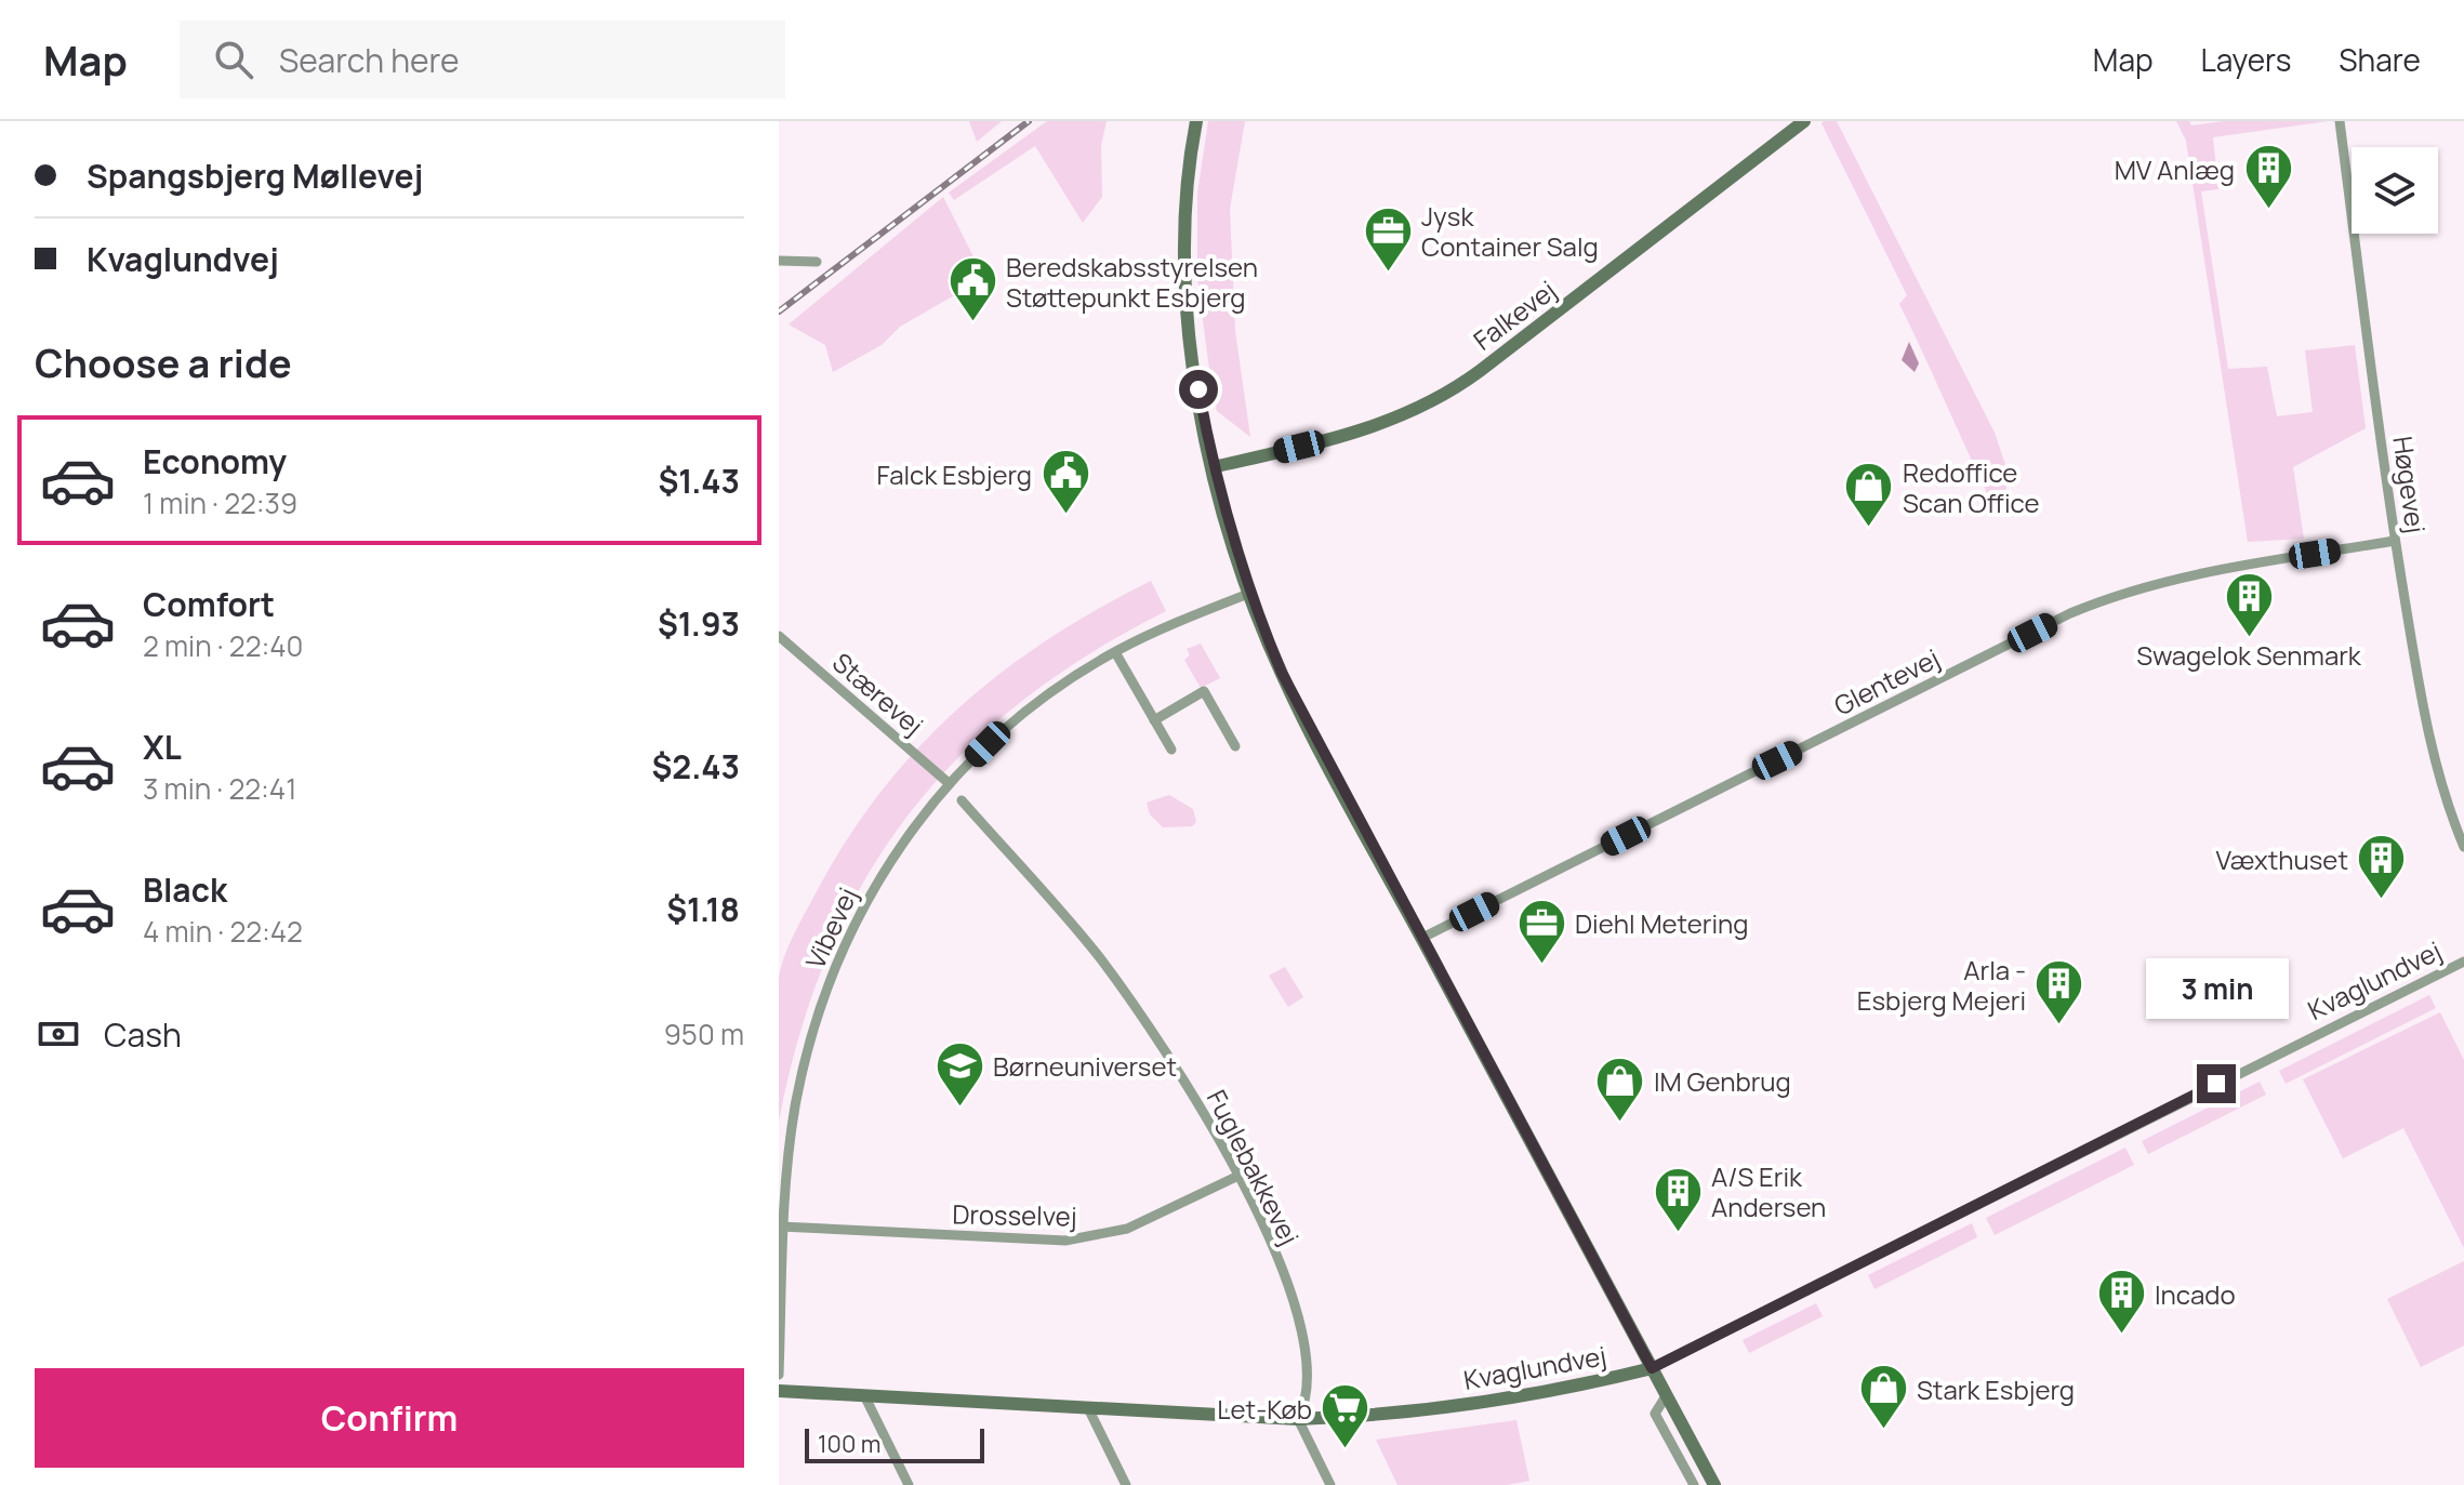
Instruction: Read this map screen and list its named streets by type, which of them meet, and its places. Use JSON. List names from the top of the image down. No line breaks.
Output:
{"streets":{"street":["Falkevej","Høgevej","Glentevej","Stærevej","Vibevej","Kvaglundvej","Fuglebakkevej","Drosselvej"]},"crossings":[["Høgevej","Glentevej"],["Stærevej","Vibevej"],["Vibevej","Drosselvej"],["Kvaglundvej","Fuglebakkevej"],["Fuglebakkevej","Drosselvej"]],"places":{"building":["MV Anlæg","Swagelok Senmark","Væxthuset","Arla - Esbjerg Mejeri","A/S Erik Andersen","Incado"],"office":["Jysk Container Salg","Diehl Metering"],"public building":["Beredskabsstyrelsen Støttepunkt Esbjerg","Falck Esbjerg"],"shop":["Redoffice Scan Office","IM Genbrug","Stark Esbjerg"],"school or university":["Børneuniverset"],"supermarket":["Let-Køb"]},"scale_bar":"100 m","page":{"header":"Map","search":"Search here","nav":["Map","Layers","Share"],"banner":["Spangsbjerg Møllevej","Kvaglundvej"],"heading":"Choose a ride","list":[{"name":"Economy","note":"1 min · 22:39","value":"$1.43"},{"name":"Comfort","note":"2 min · 22:40","value":"$1.93"},{"name":"XL","note":"3 min · 22:41","value":"$2.43"},{"name":"Black","note":"4 min · 22:42","value":"$1.18"}],"bubble":"3 min","pay":["Cash","950 m"],"buttons":"Confirm","scale":"100 m"}}
